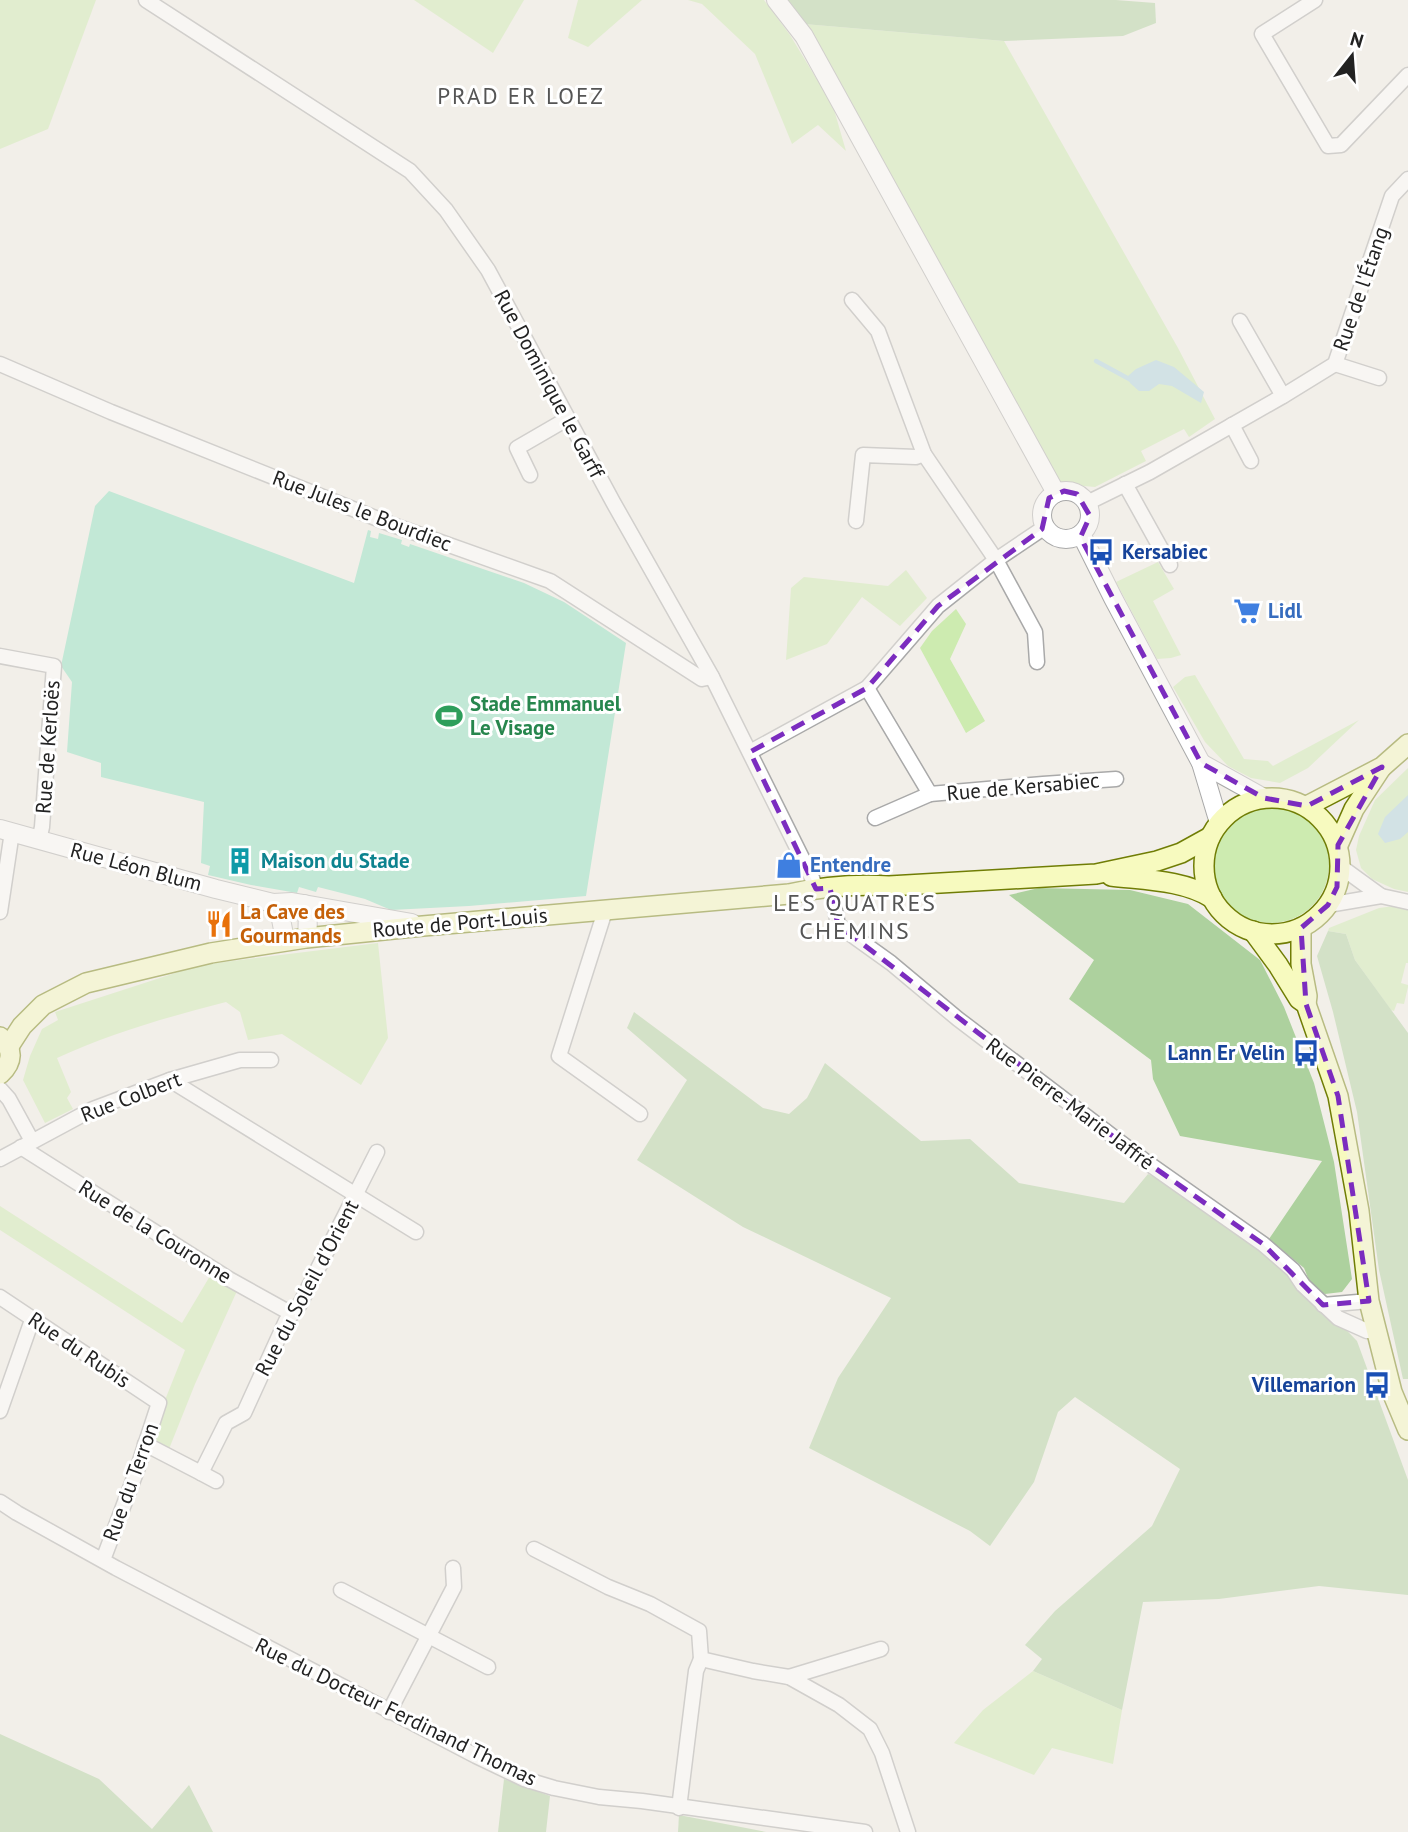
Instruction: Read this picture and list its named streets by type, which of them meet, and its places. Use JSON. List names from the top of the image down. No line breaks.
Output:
{"streets":{"main road":["Route de Port-Louis"],"street":["Rue de l'Étang","Rue Dominique le Garff","Rue Jules le Bourdiec","Rue de Kerloës","Rue de Kersabiec","Rue Léon Blum","Rue Colbert","Rue Pierre-Marie Jaffré","Rue de la Couronne","Rue du Soleil d'Orient","Rue du Rubis","Rue du Terron","Rue du Docteur Ferdinand Thomas"]},"crossings":[["Rue Dominique le Garff","Rue Jules le Bourdiec"],["Rue Dominique le Garff","Route de Port-Louis"],["Rue Dominique le Garff","Rue Pierre-Marie Jaffré"],["Rue de Kerloës","Rue Léon Blum"],["Rue Léon Blum","Route de Port-Louis"],["Route de Port-Louis","Rue Pierre-Marie Jaffré"],["Rue Colbert","Rue de la Couronne"],["Rue de la Couronne","Rue du Soleil d'Orient"],["Rue du Rubis","Rue du Terron"],["Rue du Terron","Rue du Docteur Ferdinand Thomas"]],"districts":["PRAD ER LOEZ","LES QUATRES CHEMINS"],"places":{"bus stop":["Kersabiec","Lann Er Velin","Villemarion"],"supermarket":["Lidl"],"sports":["Stade Emmanuel Le Visage"],"building":["Maison du Stade"],"shop":["Entendre"],"restaurant":["La Cave des Gourmands"]},"north":"top"}
